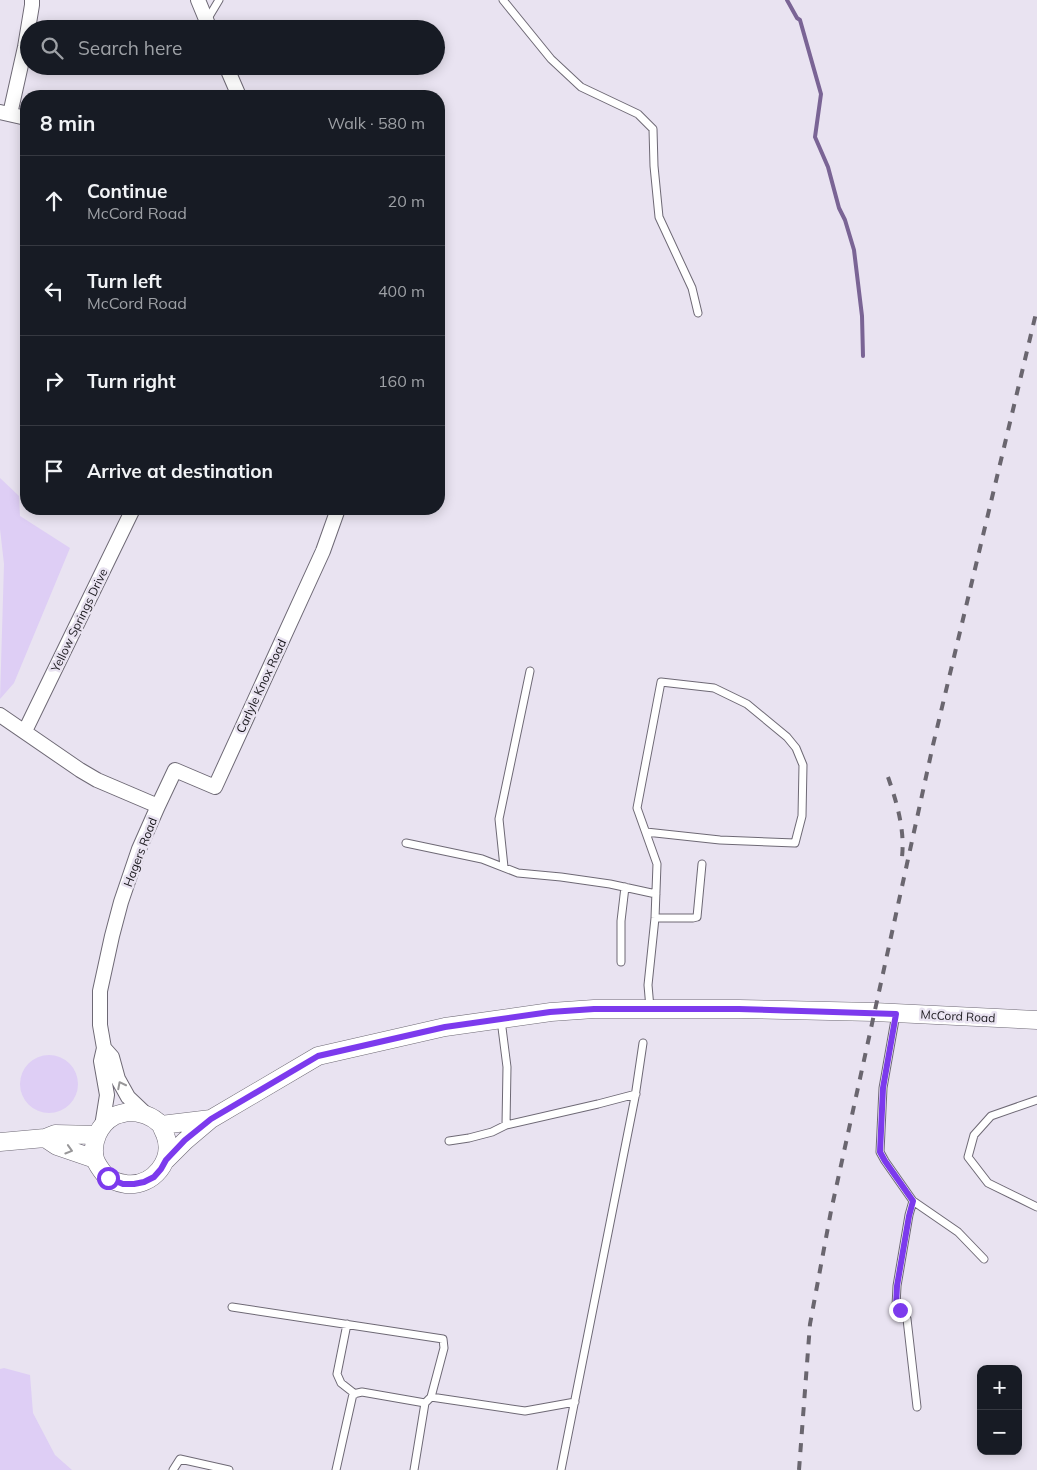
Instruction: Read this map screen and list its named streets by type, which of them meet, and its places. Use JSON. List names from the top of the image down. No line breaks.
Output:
{"streets":{"street":["Yellow Springs Drive","Carlyle Knox Road","Hagers Road","McCord Road"]},"crossings":[["Yellow Springs Drive","Hagers Road"],["Carlyle Knox Road","Hagers Road"],["Hagers Road","McCord Road"]],"page":{"search":"Search here","heading":["8 min","Walk · 580 m"],"list":[["Continue","McCord Road","20 m"],["Turn left","McCord Road","400 m"],["Turn right","160 m"],"Arrive at destination"],"map_buttons":["+","−"]}}
